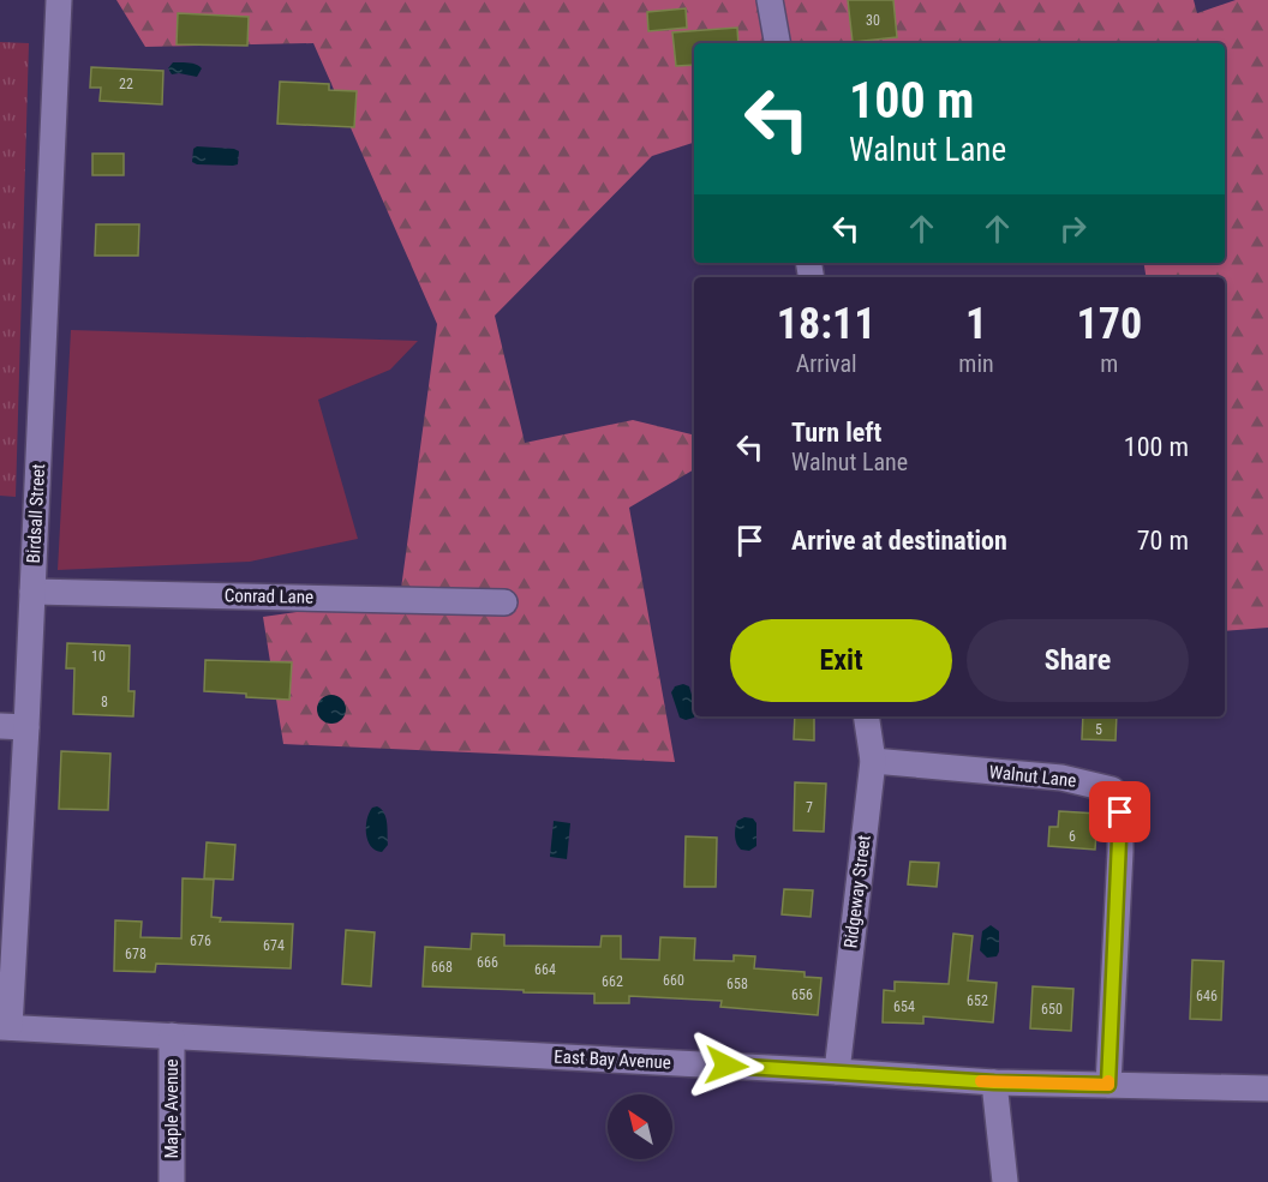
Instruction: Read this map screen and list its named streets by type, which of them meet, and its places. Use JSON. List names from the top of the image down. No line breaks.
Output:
{"streets":{"street":["Birdsall Street","Conrad Lane","Walnut Lane","Ridgeway Street","East Bay Avenue","Maple Avenue"]},"crossings":[["Birdsall Street","Conrad Lane"],["Birdsall Street","East Bay Avenue"],["Walnut Lane","Ridgeway Street"],["Walnut Lane","East Bay Avenue"],["Ridgeway Street","East Bay Avenue"],["East Bay Avenue","Maple Avenue"]],"house_numbers":["30","22","10","8","5","7","6","676","674","678","666","668","664","660","662","658","656","646","652","654","650"],"north":"top left","page":{"turn":["100 m","Walnut Lane"],"eta":["18:11","Arrival","1","min","170","m"],"list":[{"name":"Turn left","note":"Walnut Lane","value":"100 m"},{"name":"Arrive at destination","value":"70 m"}],"buttons":["Exit","Share"]}}
